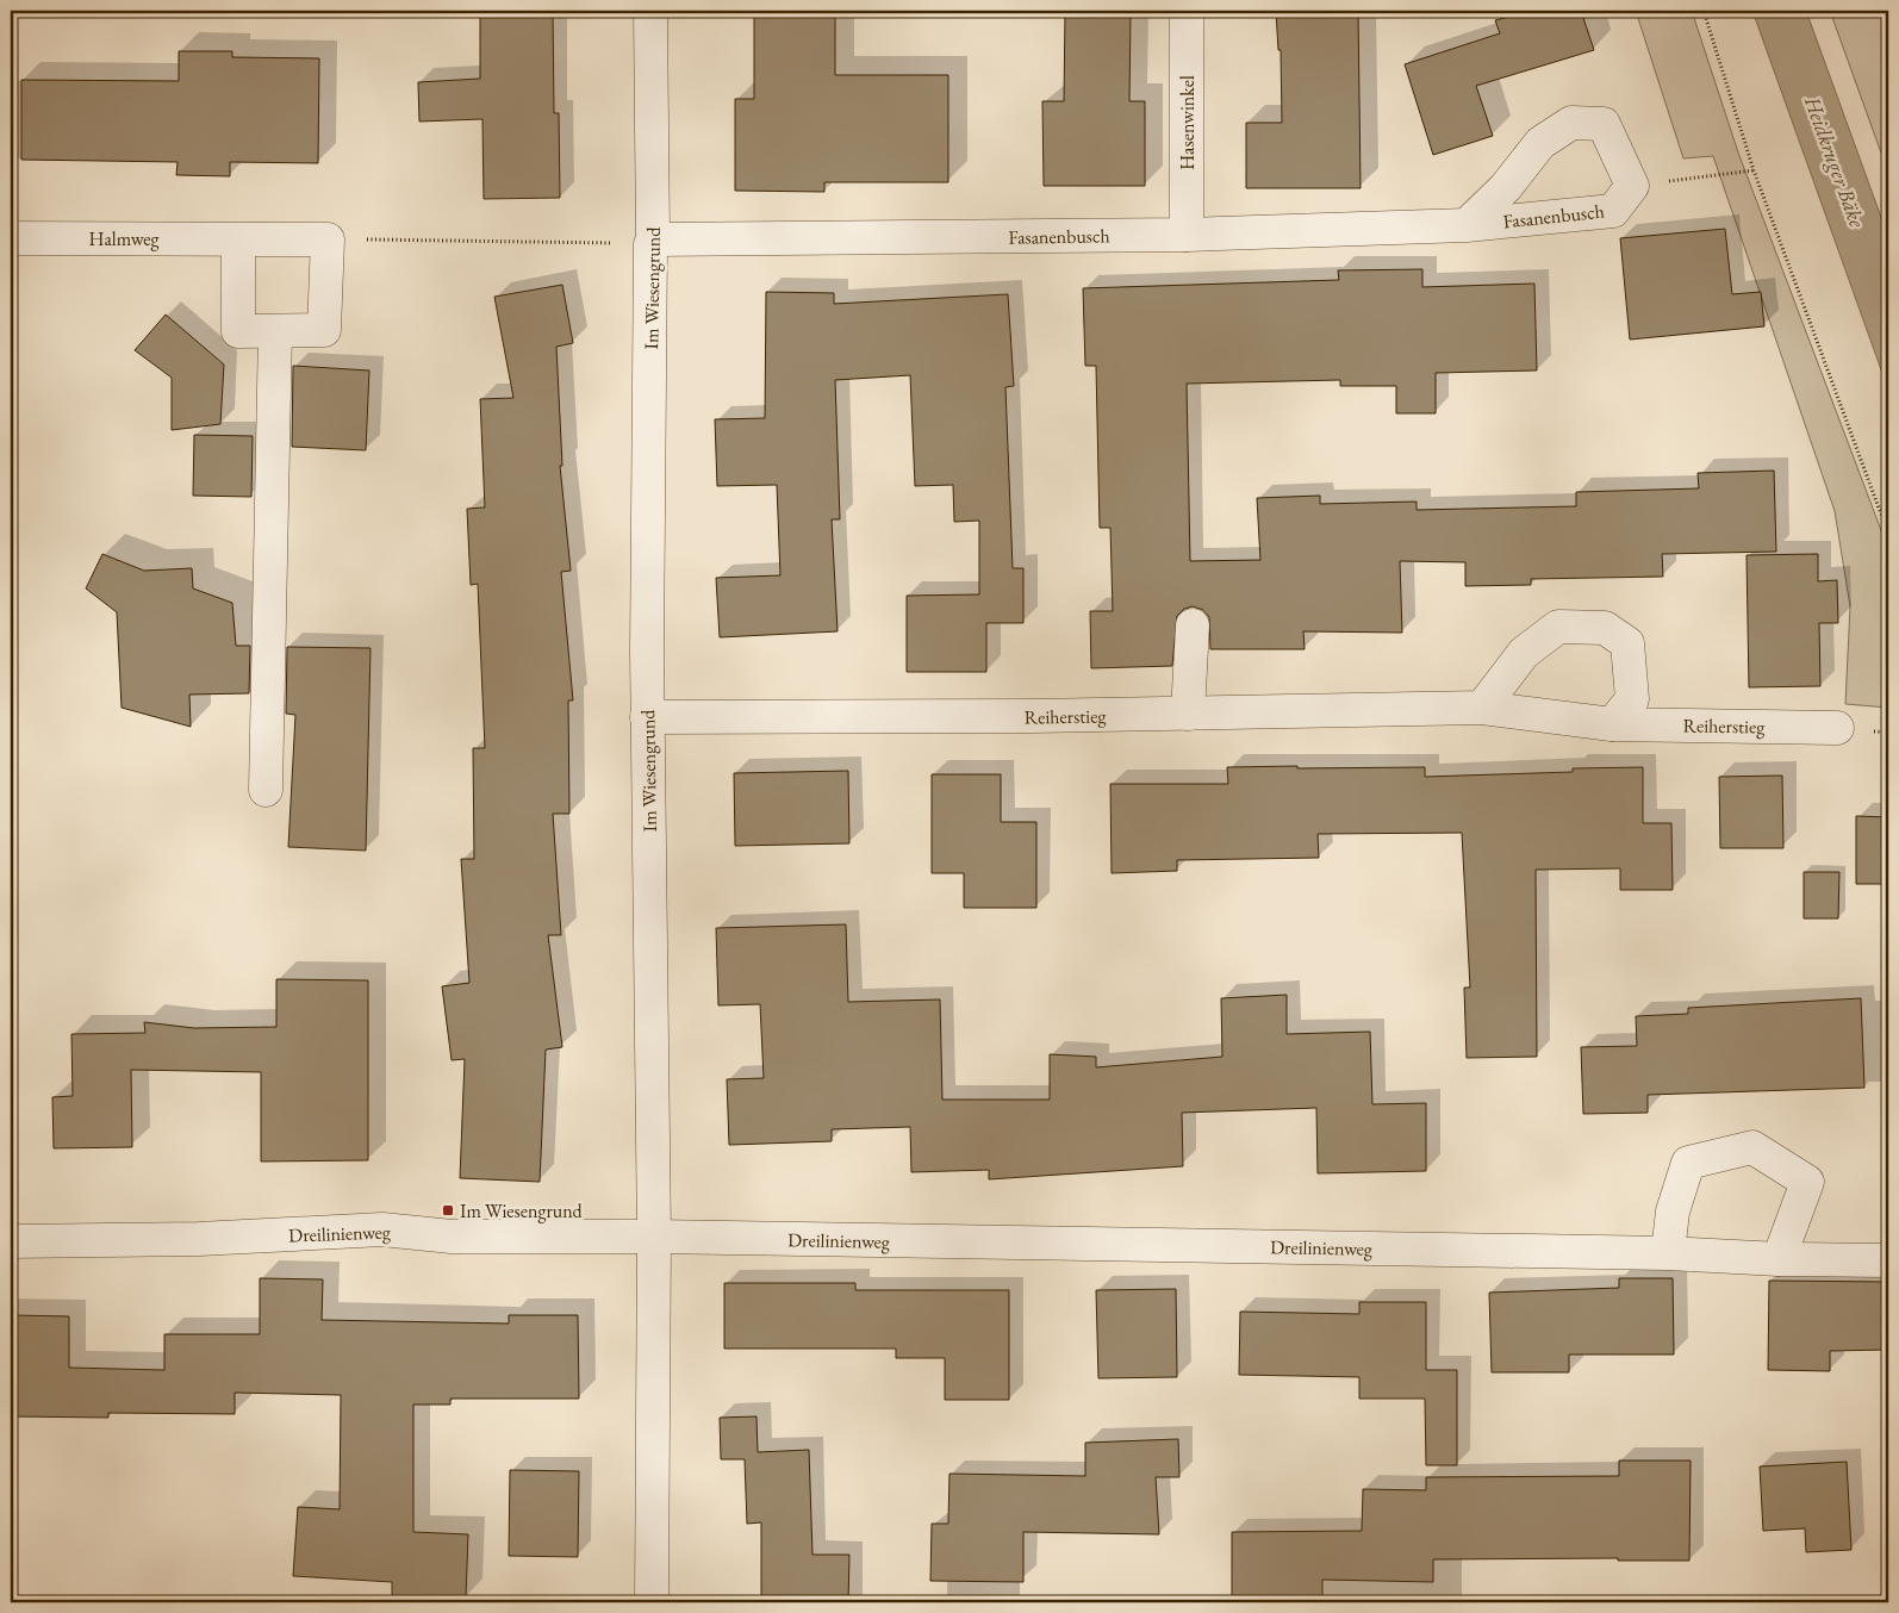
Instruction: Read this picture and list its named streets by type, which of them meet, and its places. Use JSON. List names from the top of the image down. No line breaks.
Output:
{"streets":{"street":["Hasenwinkel","Fasanenbusch","Halmweg","Im Wiesengrund","Reiherstieg","Dreilinienweg"]},"crossings":[["Hasenwinkel","Fasanenbusch"],["Fasanenbusch","Im Wiesengrund"],["Im Wiesengrund","Reiherstieg"],["Im Wiesengrund","Dreilinienweg"]],"water":["Heidkruger Bäke"],"places":{"transit":["Im Wiesengrund"]}}
